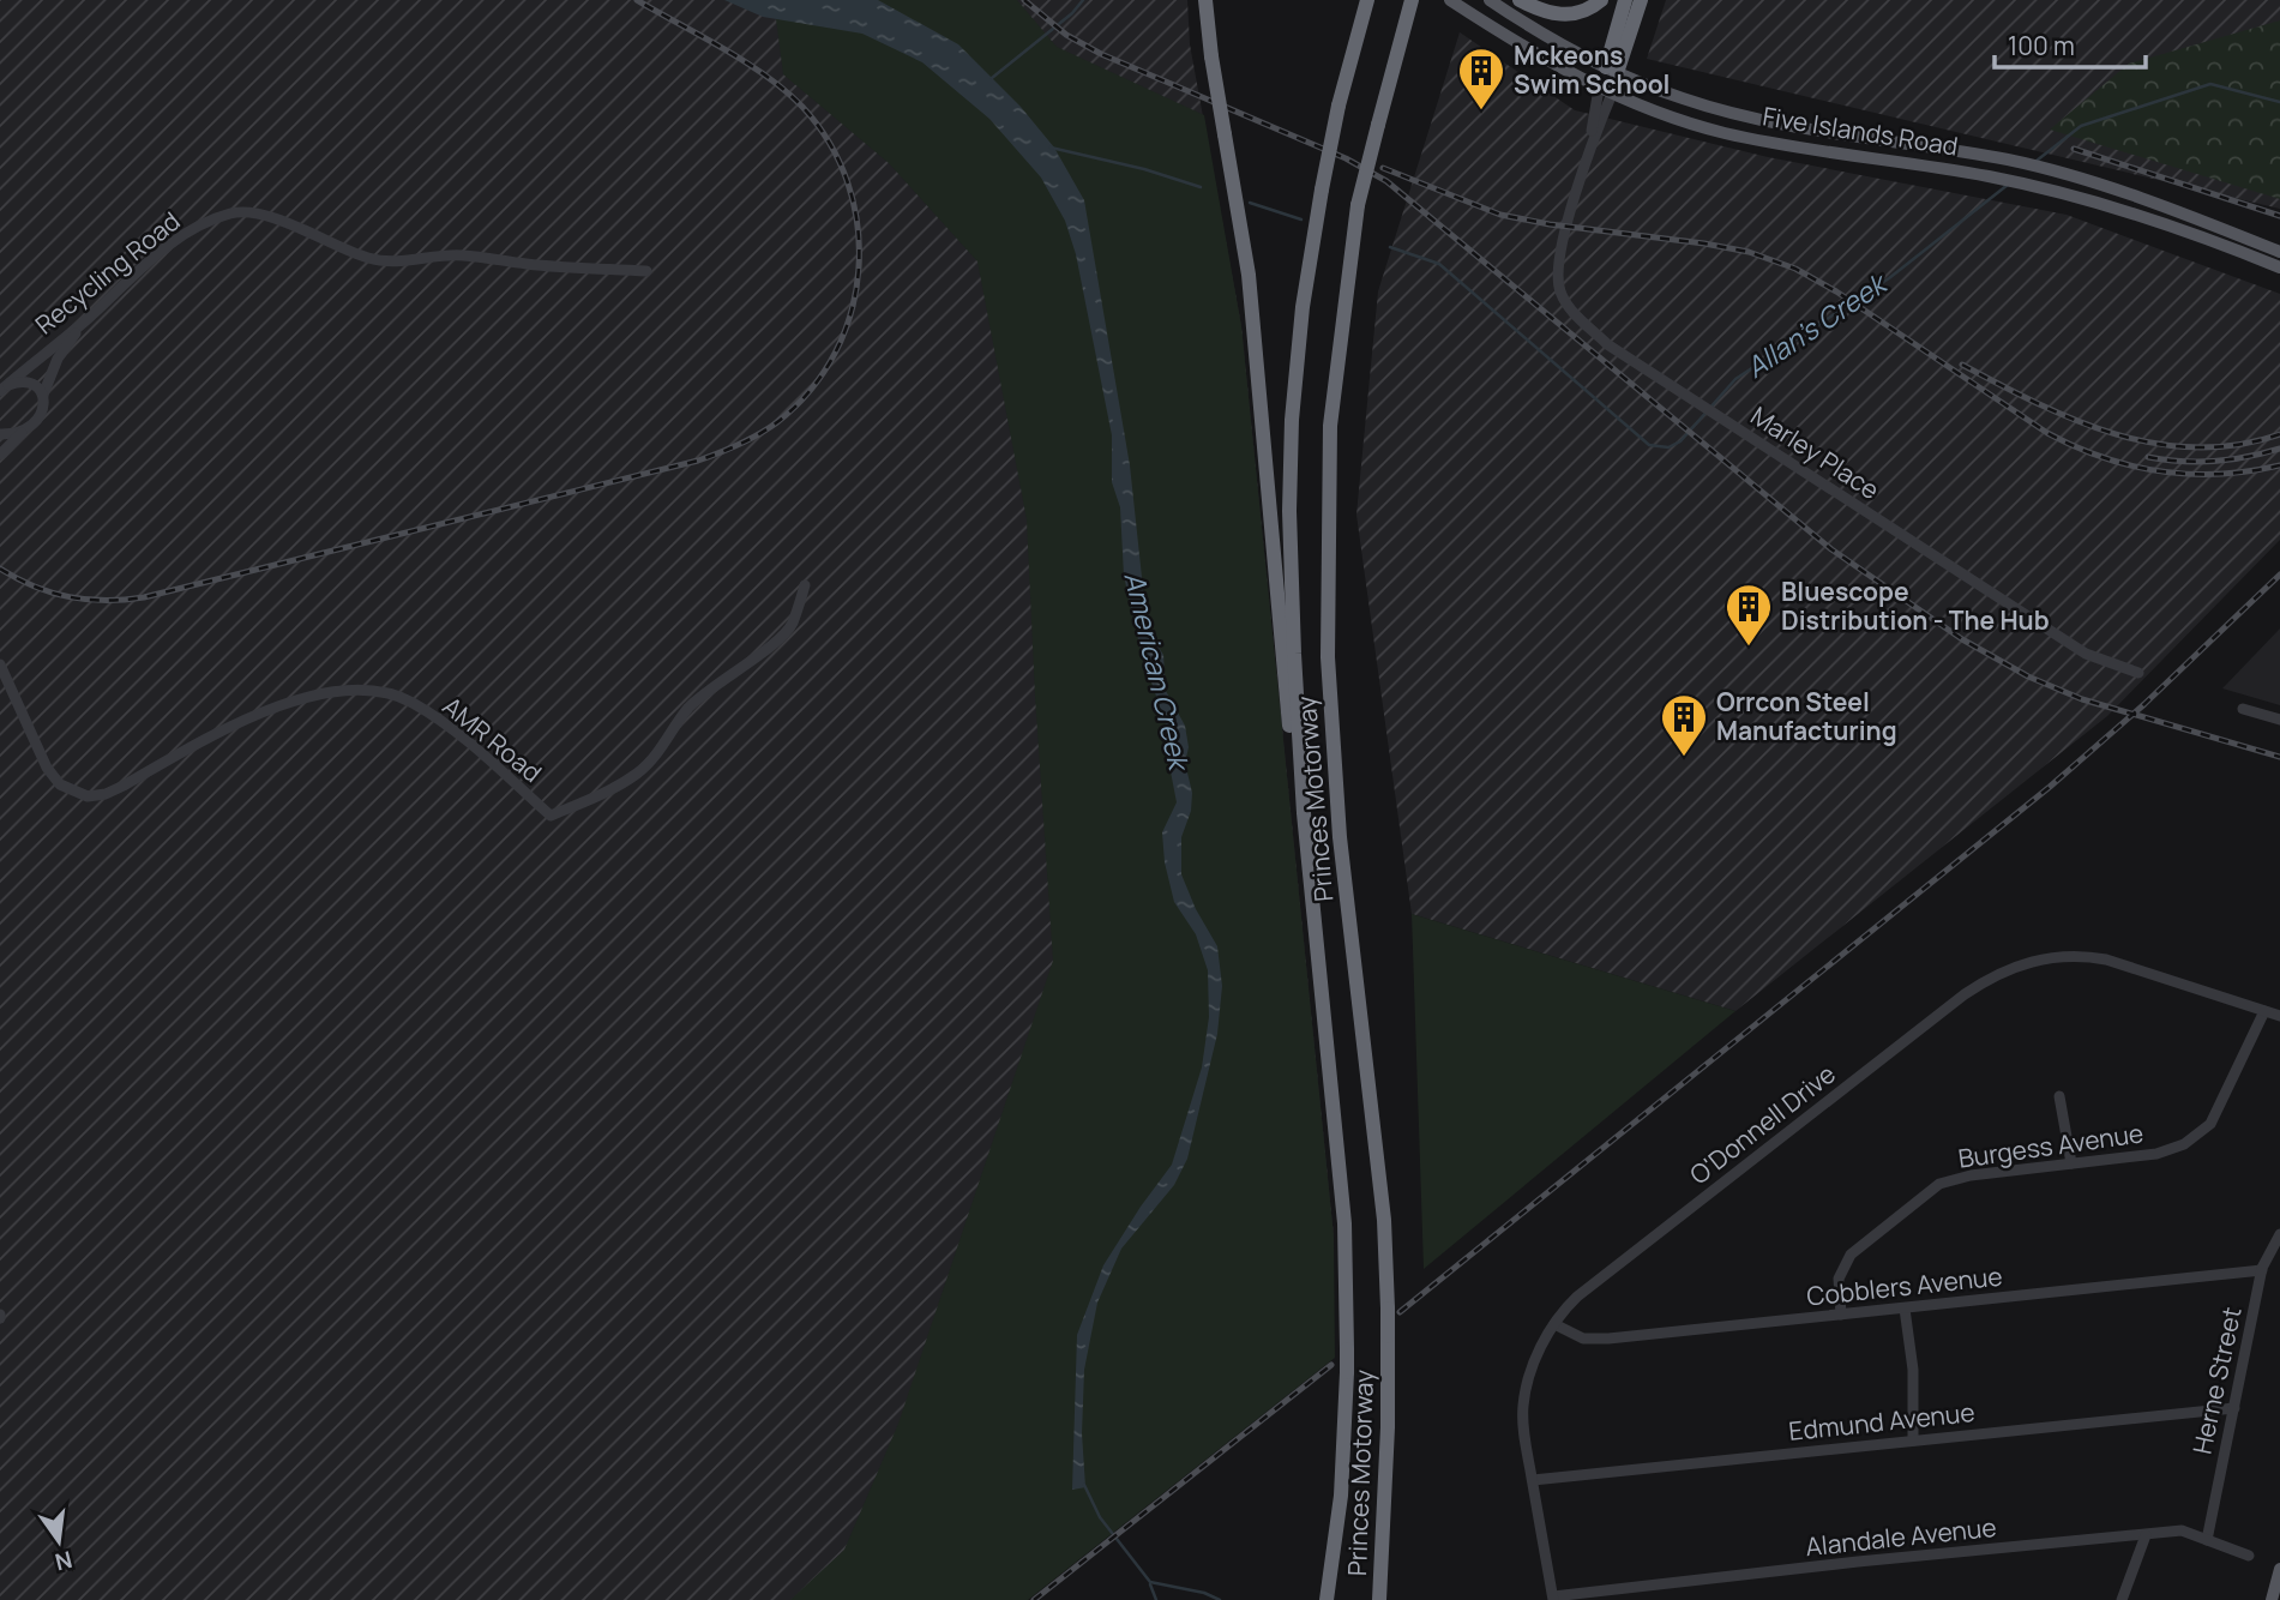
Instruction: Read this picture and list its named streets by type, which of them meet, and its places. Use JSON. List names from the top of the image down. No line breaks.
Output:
{"streets":{"highway":["Princes Motorway"],"main road":["Five Islands Road"],"street":["Recycling Road","Marley Place","AMR Road","O'Donnell Drive","Burgess Avenue","Cobblers Avenue","Herne Street","Edmund Avenue","Alandale Avenue"]},"crossings":[["Five Islands Road","Marley Place"],["O'Donnell Drive","Burgess Avenue"],["O'Donnell Drive","Cobblers Avenue"],["O'Donnell Drive","Edmund Avenue"],["O'Donnell Drive","Alandale Avenue"],["Burgess Avenue","Cobblers Avenue"],["Cobblers Avenue","Herne Street"],["Herne Street","Edmund Avenue"],["Herne Street","Alandale Avenue"]],"water":["Allan's Creek","American Creek"],"places":{"building":["Mckeons Swim School","Bluescope Distribution - The Hub","Orrcon Steel Manufacturing"]},"scale_bar":"100 m","north":"bottom"}
